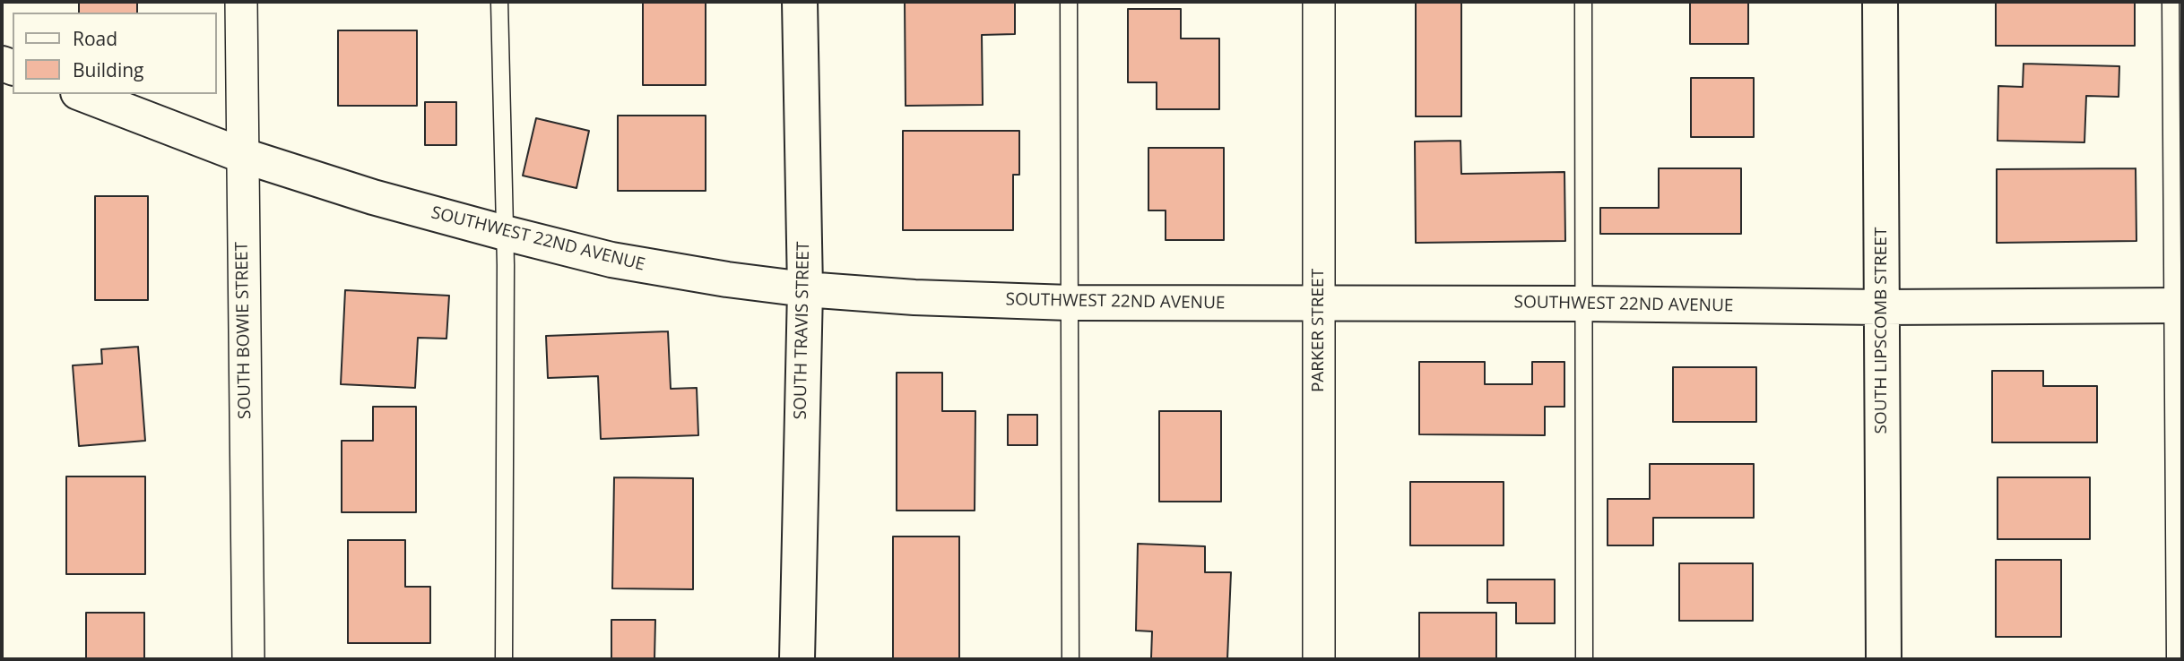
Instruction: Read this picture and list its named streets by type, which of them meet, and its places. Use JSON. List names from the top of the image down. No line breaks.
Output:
{"streets":{"street":["SOUTHWEST 22ND AVENUE","SOUTH BOWIE STREET","SOUTH TRAVIS STREET","PARKER STREET","SOUTH LIPSCOMB STREET"]},"crossings":[["SOUTHWEST 22ND AVENUE","SOUTH BOWIE STREET"],["SOUTHWEST 22ND AVENUE","SOUTH TRAVIS STREET"],["SOUTHWEST 22ND AVENUE","PARKER STREET"],["SOUTHWEST 22ND AVENUE","SOUTH LIPSCOMB STREET"]],"legend":["Road","Building"]}
